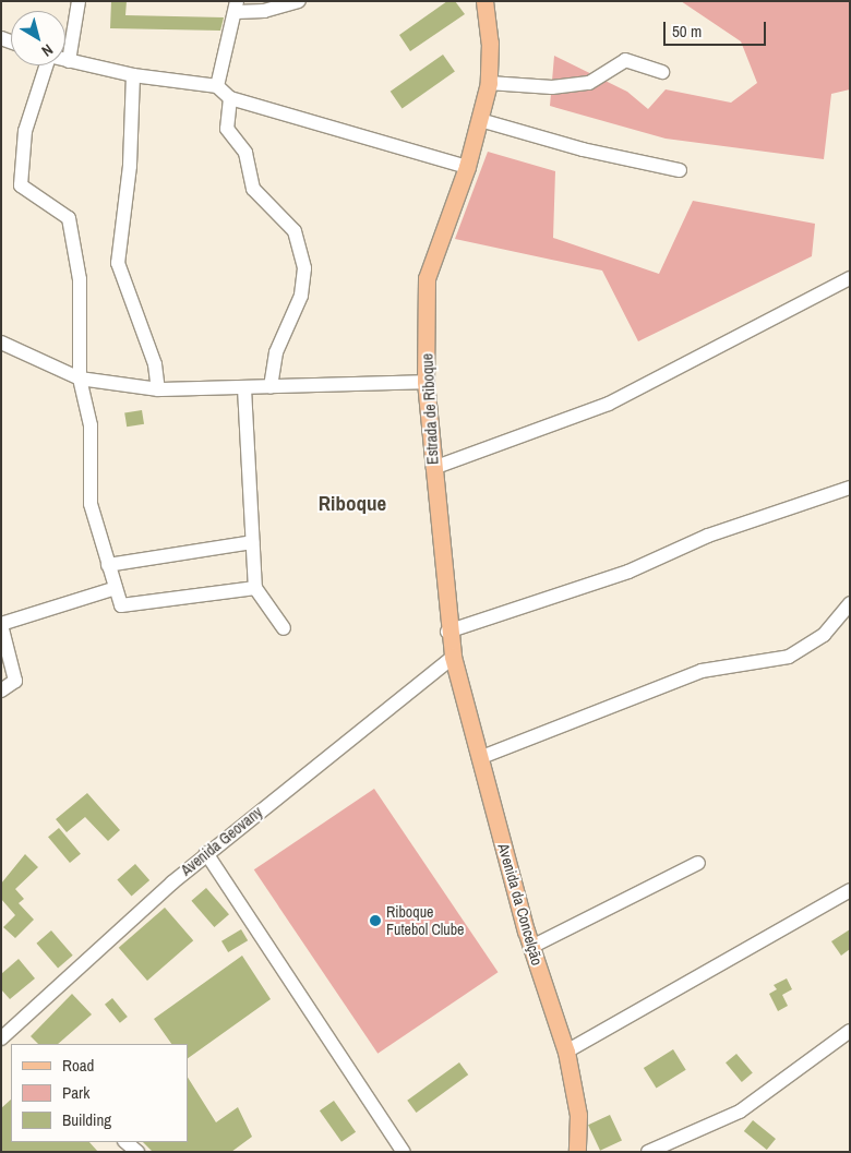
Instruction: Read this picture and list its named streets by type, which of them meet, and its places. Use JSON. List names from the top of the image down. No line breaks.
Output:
{"streets":{"main road":["Estrada de Riboque","Avenida da Concelção"],"street":["Avenida Geovany"]},"crossings":[["Estrada de Riboque","Avenida Geovany"],["Estrada de Riboque","Avenida da Concelção"],["Avenida Geovany","Avenida da Concelção"]],"districts":["Riboque"],"places":["Riboque Futebol Clube"],"legend":["Road","Park","Building"],"scale_bar":"50 m","north":"bottom right"}
